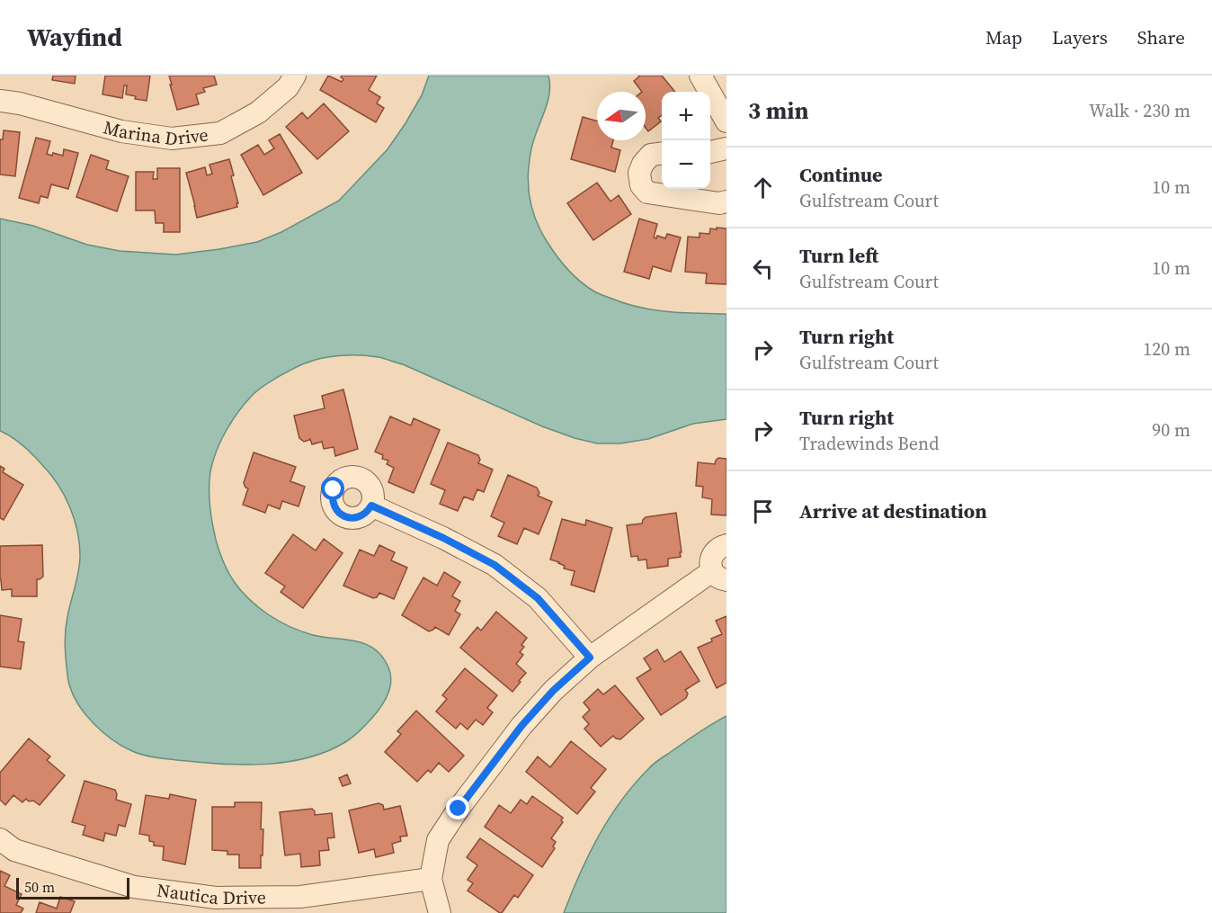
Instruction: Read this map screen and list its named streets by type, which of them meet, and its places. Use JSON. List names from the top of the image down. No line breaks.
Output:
{"streets":{"street":["Marina Drive","Nautica Drive"]},"scale_bar":"50 m","north":"left","page":{"header":"Wayfind","nav":["Map","Layers","Share"],"heading":["3 min","Walk · 230 m"],"map_buttons":["+","−"],"list":[["Continue","Gulfstream Court","10 m"],["Turn left","Gulfstream Court","10 m"],["Turn right","Gulfstream Court","120 m"],["Turn right","Tradewinds Bend","90 m"],"Arrive at destination"],"scale":"50 m"}}
